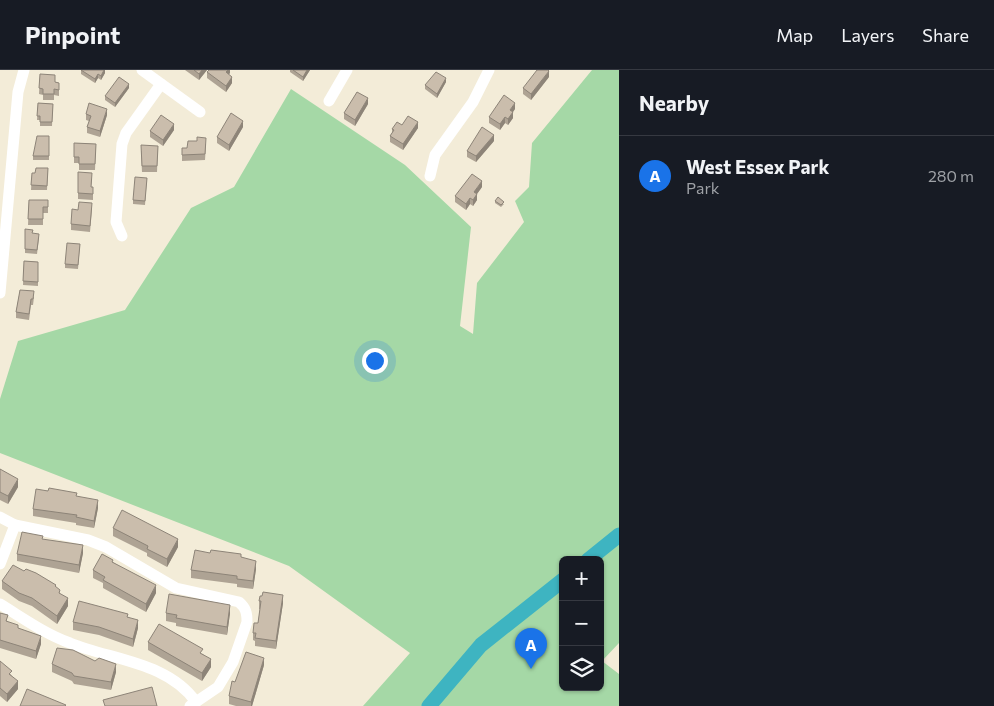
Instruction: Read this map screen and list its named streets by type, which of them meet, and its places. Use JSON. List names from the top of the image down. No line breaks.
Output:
{"page":{"header":"Pinpoint","nav":["Map","Layers","Share"],"heading":"Nearby","list":[{"mark":"A","name":"West Essex Park","note":"Park","value":"280 m"}],"map_buttons":["+","−"],"pins":"A"}}
